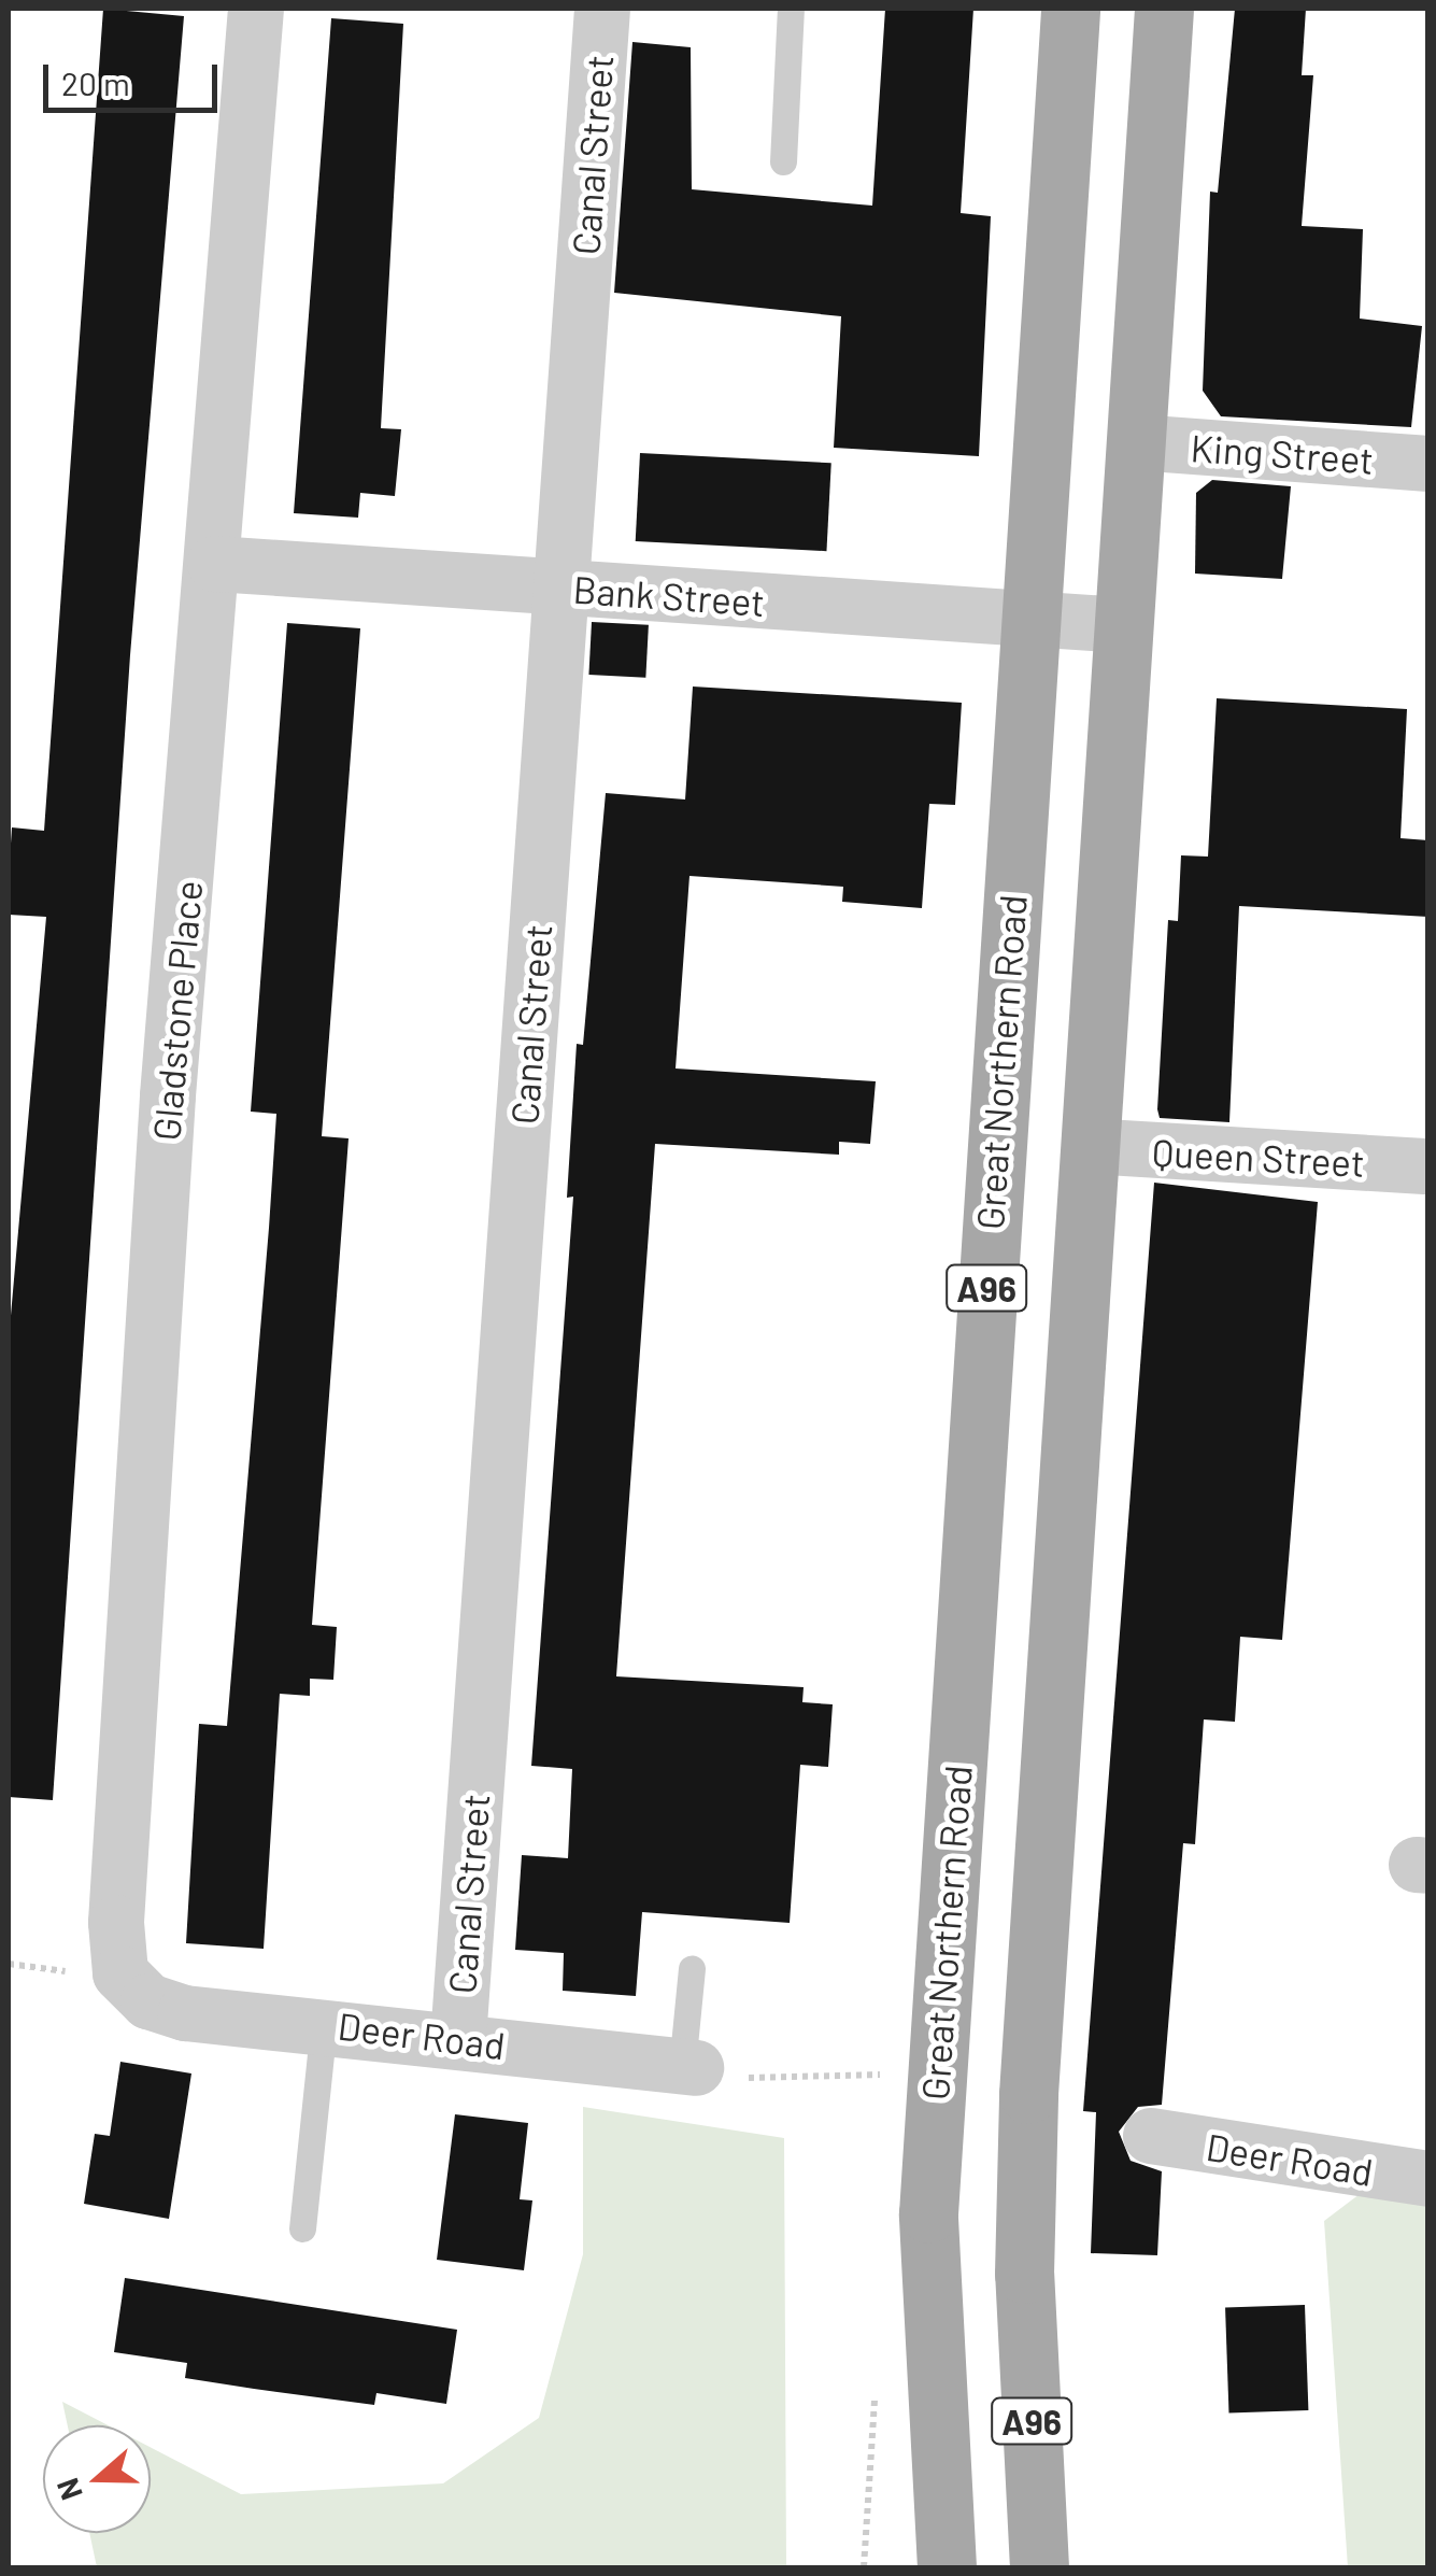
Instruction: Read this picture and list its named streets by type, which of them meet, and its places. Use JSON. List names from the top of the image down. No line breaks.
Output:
{"streets":{"main road":["Great Northern Road","A96"],"street":["Canal Street","King Street","Bank Street","Gladstone Place","Queen Street","Deer Road"]},"crossings":[["Canal Street","Bank Street"],["Canal Street","Deer Road"],["King Street","A96"],["Bank Street","Gladstone Place"],["Bank Street","Great Northern Road"],["Bank Street","A96"],["Gladstone Place","Deer Road"],["Queen Street","A96"]],"scale_bar":"20 m","north":"left"}
